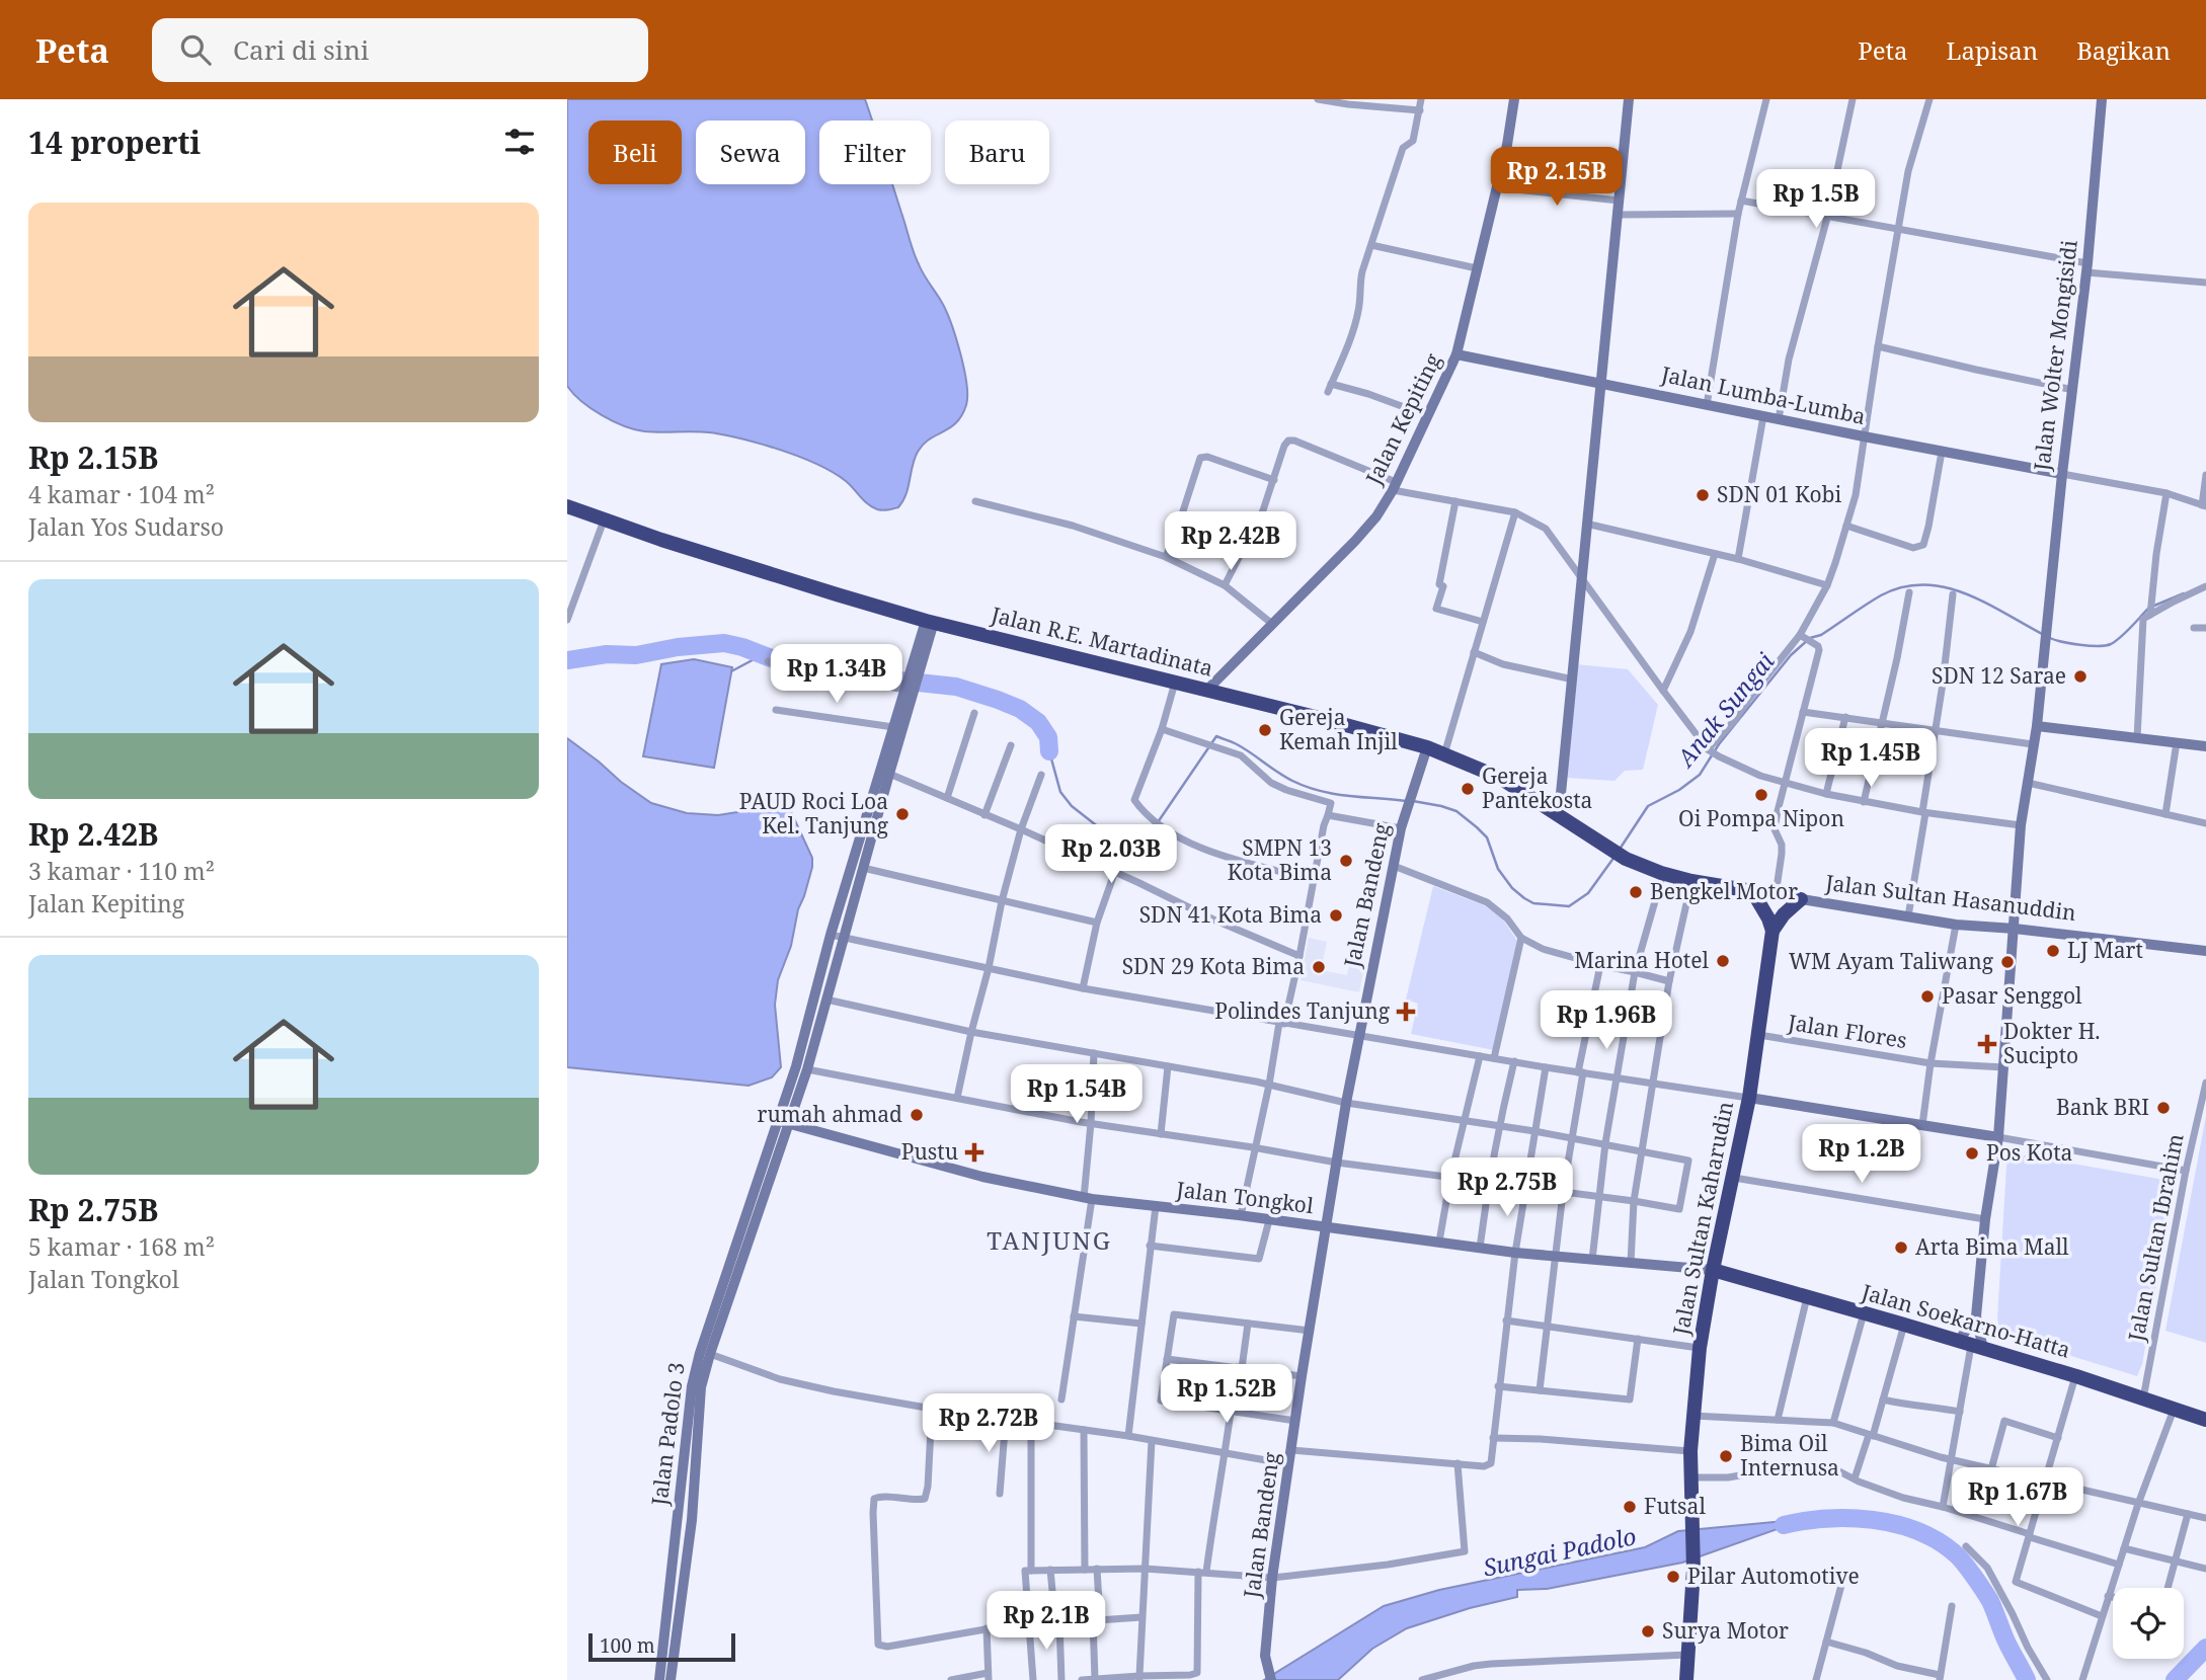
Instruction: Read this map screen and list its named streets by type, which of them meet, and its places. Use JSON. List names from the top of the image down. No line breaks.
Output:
{"streets":{"highway":["Jalan R.E. Martadinata","Jalan Sultan Hasanuddin","Jalan Sultan Kaharudin","Jalan Soekarno-Hatta"],"street":["Jalan Wolter Mongisidi","Jalan Lumba-Lumba","Jalan Kepiting","Jalan Bandeng","Jalan Flores","Jalan Tongkol","Jalan Sultan Ibrahim","Jalan Padolo 3"]},"crossings":[["Jalan Wolter Mongisidi","Jalan Lumba-Lumba"],["Jalan Lumba-Lumba","Jalan Kepiting"],["Jalan Kepiting","Jalan R.E. Martadinata"],["Jalan R.E. Martadinata","Jalan Bandeng"],["Jalan R.E. Martadinata","Jalan Sultan Hasanuddin"],["Jalan Bandeng","Jalan Tongkol"],["Jalan Flores","Jalan Sultan Kaharudin"],["Jalan Tongkol","Jalan Sultan Kaharudin"],["Jalan Tongkol","Jalan Soekarno-Hatta"],["Jalan Tongkol","Jalan Padolo 3"],["Jalan Sultan Kaharudin","Jalan Soekarno-Hatta"],["Jalan Sultan Ibrahim","Jalan Soekarno-Hatta"]],"districts":["TANJUNG"],"water":["Anak Sungai","Sungai Padolo"],"places":{"other":["SDN 01 Kobi","SDN 12 Sarae","Gereja Kemah Injil","Gereja Pantekosta","Oi Pompa Nipon","PAUD Roci Loa Kel. Tanjung","SMPN 13 Kota Bima","Bengkel Motor","SDN 41 Kota Bima","LJ Mart","Marina Hotel","WM Ayam Taliwang","SDN 29 Kota Bima","Pasar Senggol","Bank BRI","rumah ahmad","Pos Kota","Arta Bima Mall","Bima Oil Internusa","Futsal","Pilar Automotive","Surya Motor"],"health":["Polindes Tanjung","Dokter H. Sucipto","Pustu"]},"scale_bar":"100 m","page":{"header":"Peta","search":"Cari di sini","nav":["Peta","Lapisan","Bagikan"],"heading":"14 properti","chip":["Beli","Sewa","Filter","Baru"],"price":["Rp 2.15B","Rp 1.5B","Rp 2.42B","Rp 1.34B","Rp 1.45B","Rp 2.03B","Rp 1.96B","Rp 1.54B","Rp 1.2B","Rp 2.75B","Rp 1.52B","Rp 2.72B","Rp 1.67B","Rp 2.1B"],"list":[{"name":"Rp 2.15B","note":"4 kamar · 104 m² · Jalan Yos Sudarso"},{"name":"Rp 2.42B","note":"3 kamar · 110 m² · Jalan Kepiting"},{"name":"Rp 2.75B","note":"5 kamar · 168 m² · Jalan Tongkol"}],"scale":"100 m"}}
